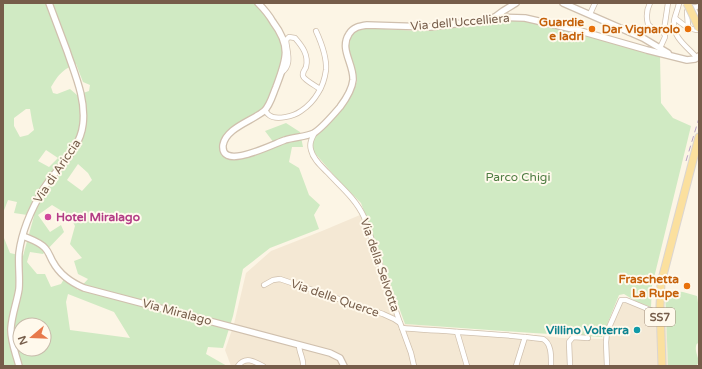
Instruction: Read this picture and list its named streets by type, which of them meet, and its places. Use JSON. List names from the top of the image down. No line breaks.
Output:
{"streets":{"main road":["SS7"],"street":["Via dell'Uccelliera","Via di Ariccia","Via della Selvotta","Via delle Querce","Via Miralago"]},"crossings":[["Via dell'Uccelliera","Via della Selvotta"],["Via di Ariccia","Via Miralago"],["Via della Selvotta","Via delle Querce"]],"parks":["Parco Chigi"],"places":["Guardie e ladri","Dar Vignarolo","Hotel Miralago","Fraschetta La Rupe","Villino Volterra"],"north":"left"}
